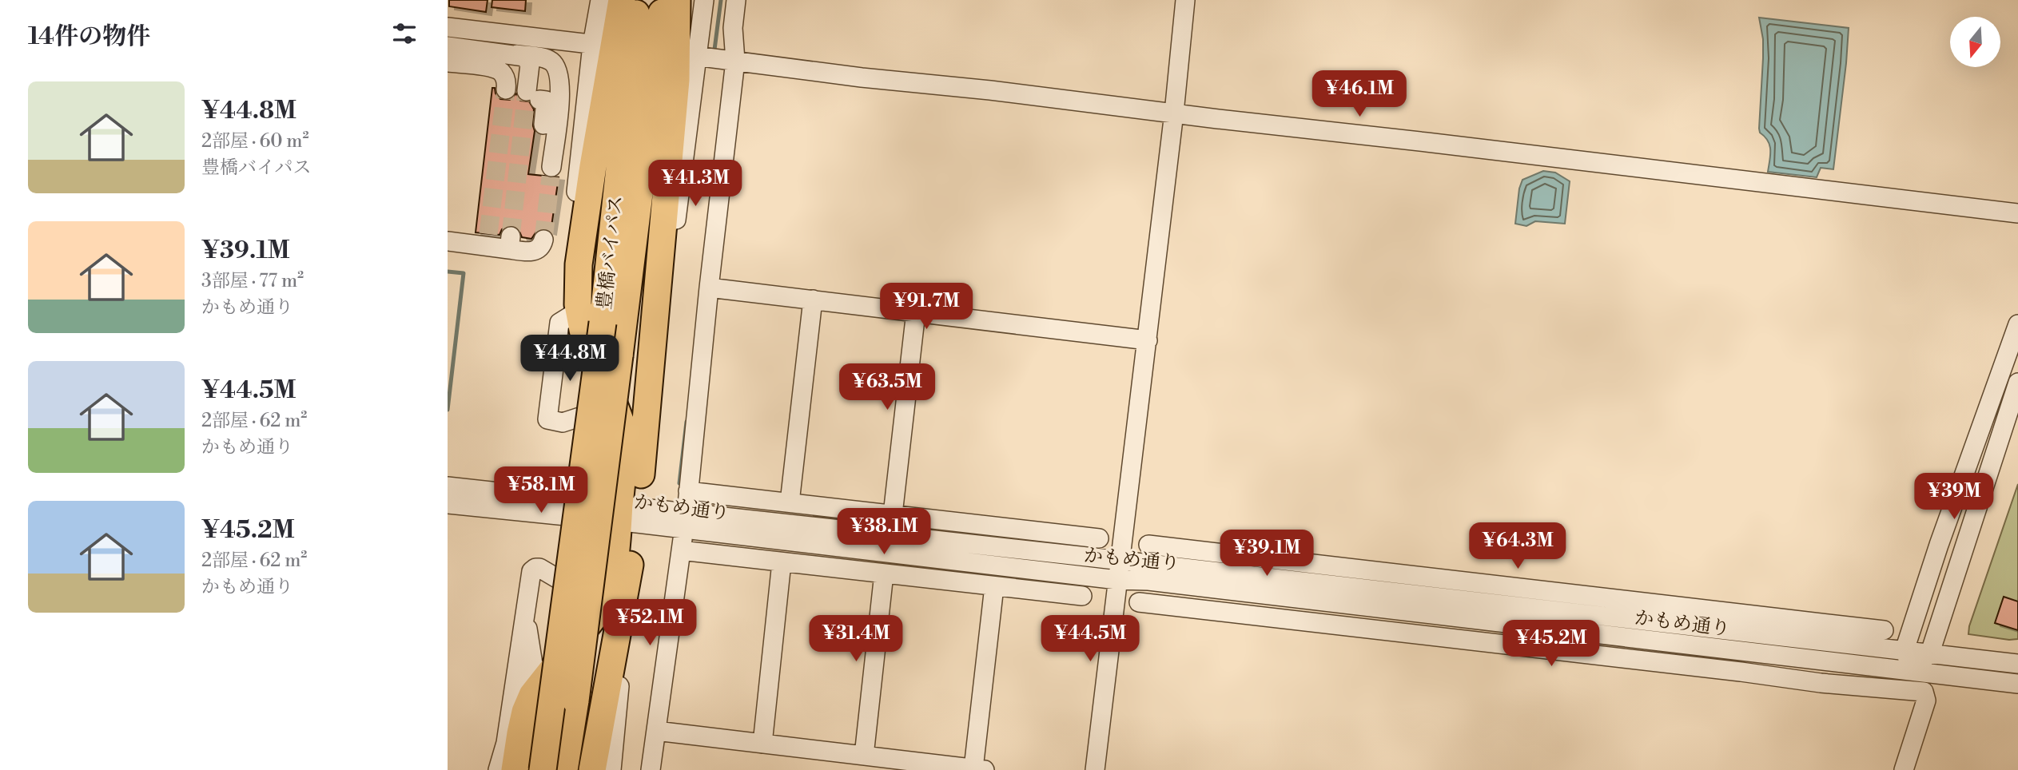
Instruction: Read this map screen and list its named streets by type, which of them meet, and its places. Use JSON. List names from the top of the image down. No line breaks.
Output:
{"streets":{"highway":["豊橋バイパス"],"street":["かもめ通り"]},"north":"bottom","page":{"heading":"14件の物件","list":[{"name":"¥44.8M","note":"2部屋 · 60 m² · 豊橋バイパス"},{"name":"¥39.1M","note":"3部屋 · 77 m² · かもめ通り"},{"name":"¥44.5M","note":"2部屋 · 62 m² · かもめ通り"},{"name":"¥45.2M","note":"2部屋 · 62 m² · かもめ通り"}],"price":["¥46.1M","¥41.3M","¥91.7M","¥44.8M","¥63.5M","¥58.1M","¥39M","¥38.1M","¥64.3M","¥39.1M","¥52.1M","¥31.4M","¥44.5M","¥45.2M"]}}
